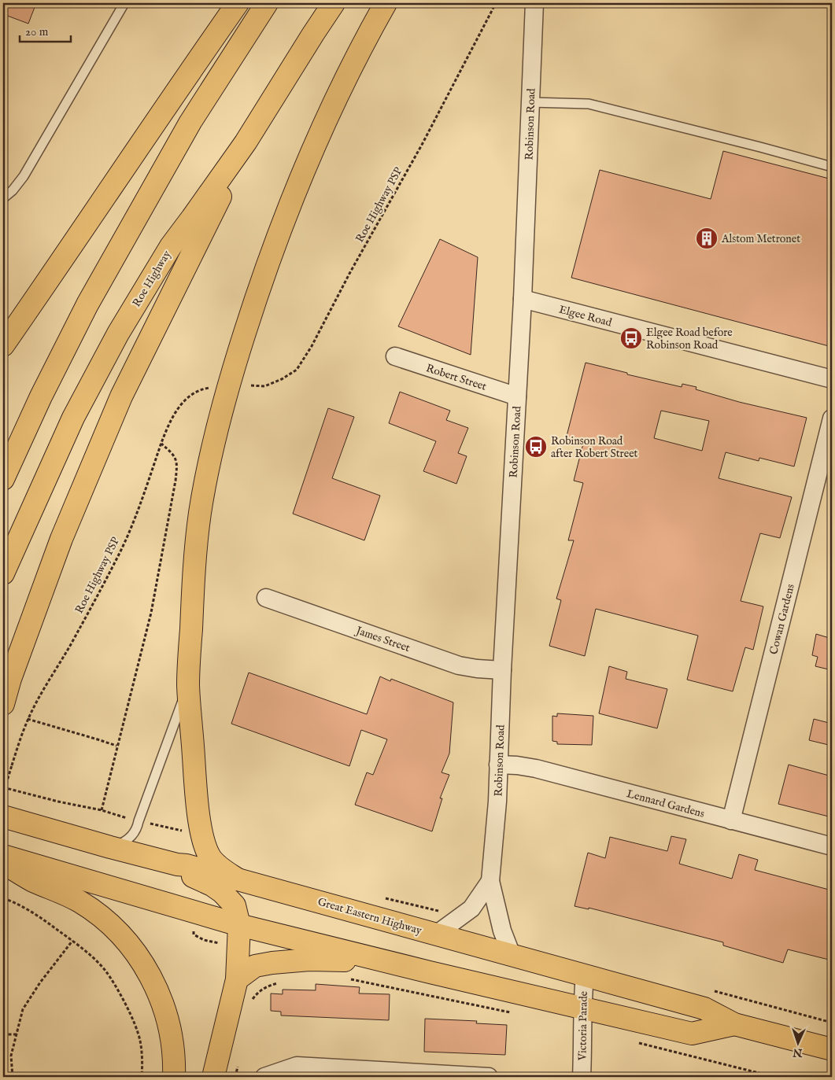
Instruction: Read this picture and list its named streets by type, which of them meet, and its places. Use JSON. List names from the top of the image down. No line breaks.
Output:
{"streets":{"highway":["Roe Highway","Great Eastern Highway"],"street":["Robinson Road","Elgee Road","Robert Street","Cowan Gardens","James Street","Lennard Gardens","Victoria Parade"],"path":["Roe Highway PSP"]},"crossings":[["Robinson Road","Elgee Road"],["Robinson Road","Robert Street"],["Robinson Road","James Street"],["Robinson Road","Lennard Gardens"],["Robinson Road","Great Eastern Highway"],["Cowan Gardens","Lennard Gardens"],["Great Eastern Highway","Victoria Parade"]],"places":{"building":["Alstom Metronet"],"bus stop":["Elgee Road before Robinson Road","Robinson Road after Robert Street"]},"scale_bar":"20 m","north":"bottom"}
